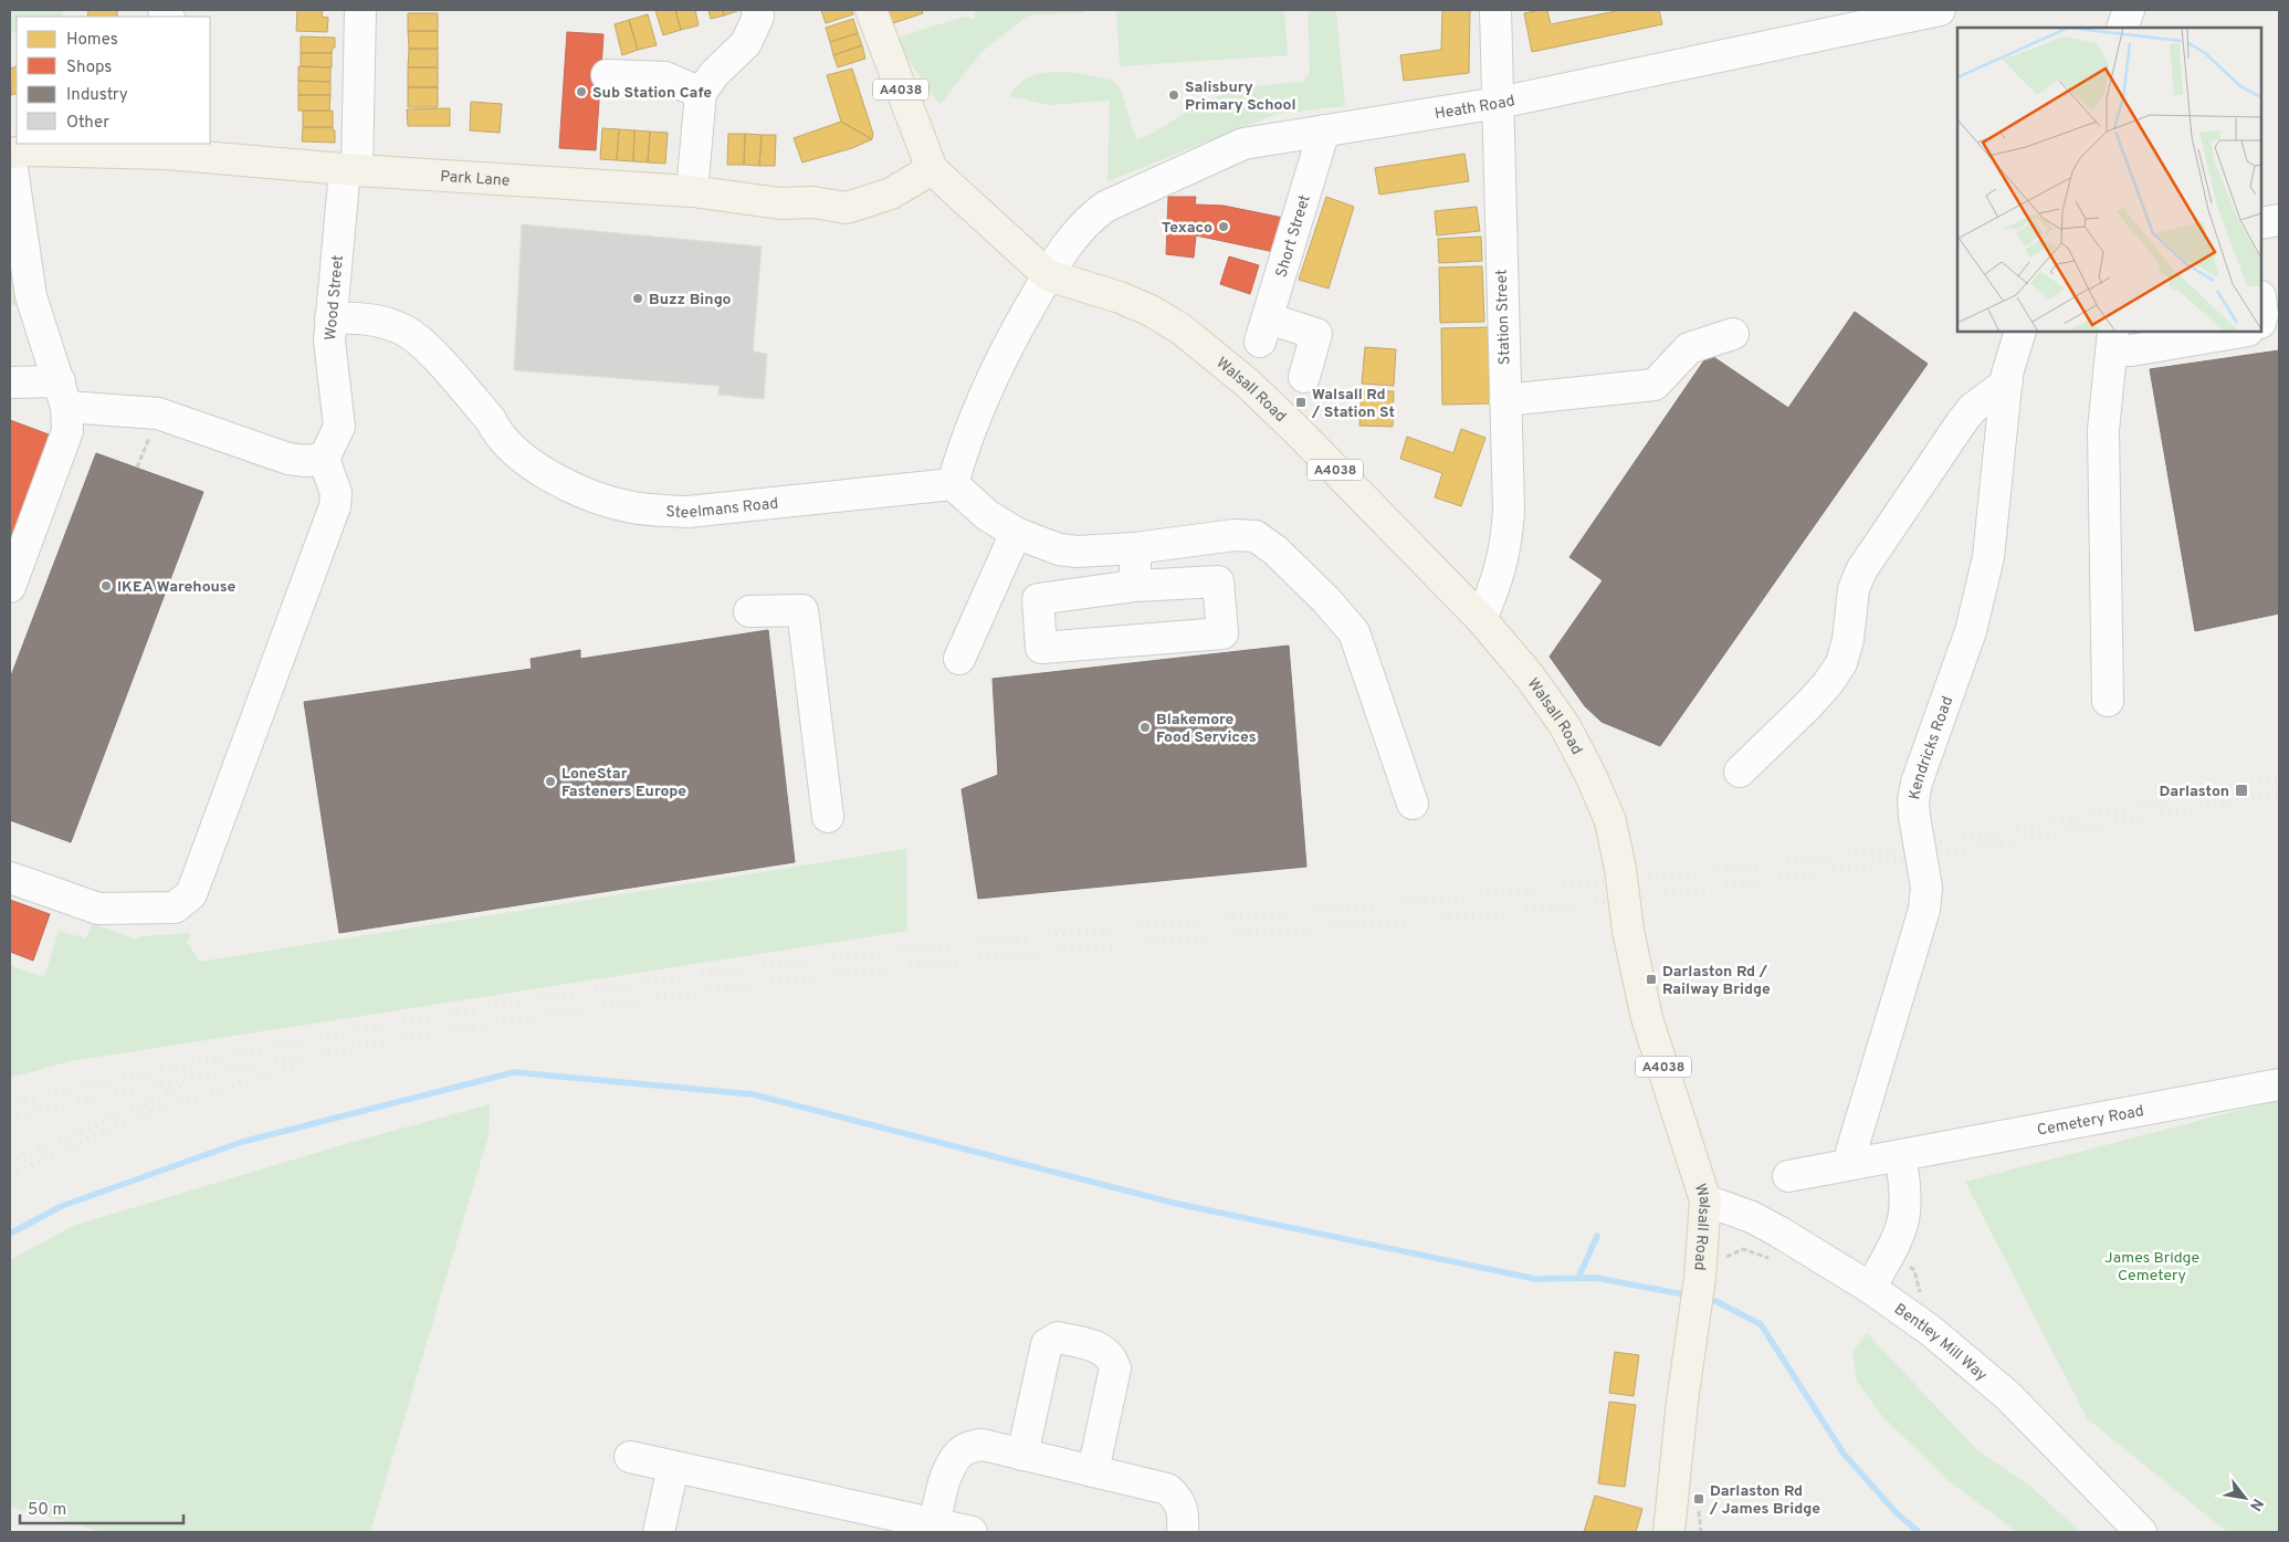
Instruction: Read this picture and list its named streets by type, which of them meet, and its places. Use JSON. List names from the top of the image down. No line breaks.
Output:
{"streets":{"main road":["A4038","Park Lane","Walsall Road"],"street":["Heath Road","Short Street","Wood Street","Station Street","Steelmans Road","Kendricks Road","Cemetery Road","Bentley Mill Way"]},"crossings":[["Heath Road","Short Street"],["Heath Road","Station Street"],["Heath Road","Walsall Road"],["Park Lane","Wood Street"],["Park Lane","Walsall Road"],["Wood Street","Steelmans Road"],["Station Street","Walsall Road"],["Walsall Road","Bentley Mill Way"],["Kendricks Road","Cemetery Road"]],"parks":["James Bridge Cemetery"],"places":{"other":["Sub Station Cafe","Salisbury Primary School","Texaco","Buzz Bingo","IKEA Warehouse","Blakemore Food Services","LoneStar Fasteners Europe"],"transit":["Walsall Rd / Station St","Darlaston","Darlaston Rd / Railway Bridge","Darlaston Rd / James Bridge"]},"legend":["Homes","Shops","Industry","Other"],"scale_bar":"50 m","north":"bottom right"}
